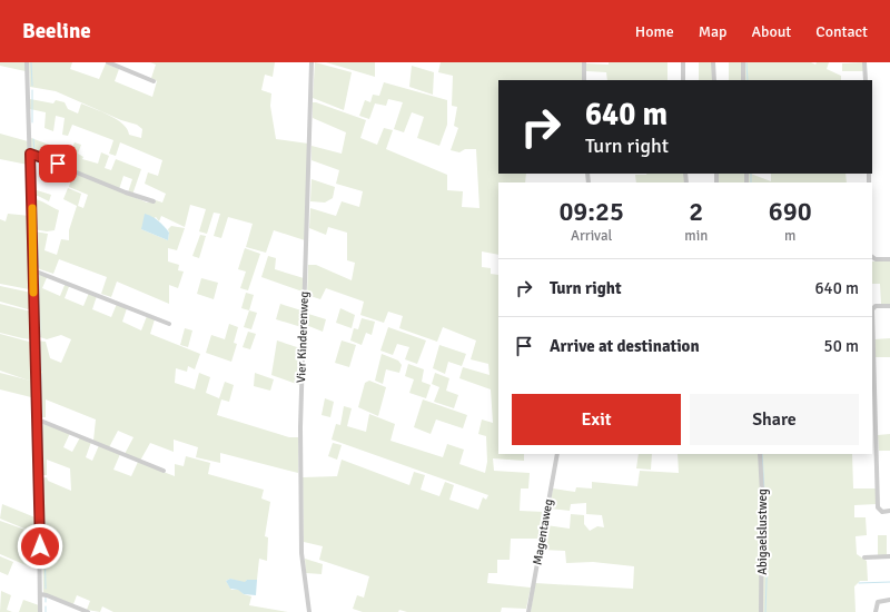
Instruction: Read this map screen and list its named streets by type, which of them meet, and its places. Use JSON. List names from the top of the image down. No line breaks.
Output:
{"streets":{"street":["Vier Kinderenweg","Magentaweg","Abigaelslustweg"]},"page":{"header":"Beeline","nav":["Home","Map","About","Contact"],"turn":["640 m","Turn right"],"eta":["09:25","Arrival","2","min","690","m"],"list":[{"name":"Turn right","value":"640 m"},{"name":"Arrive at destination","value":"50 m"}],"buttons":["Exit","Share"]}}
